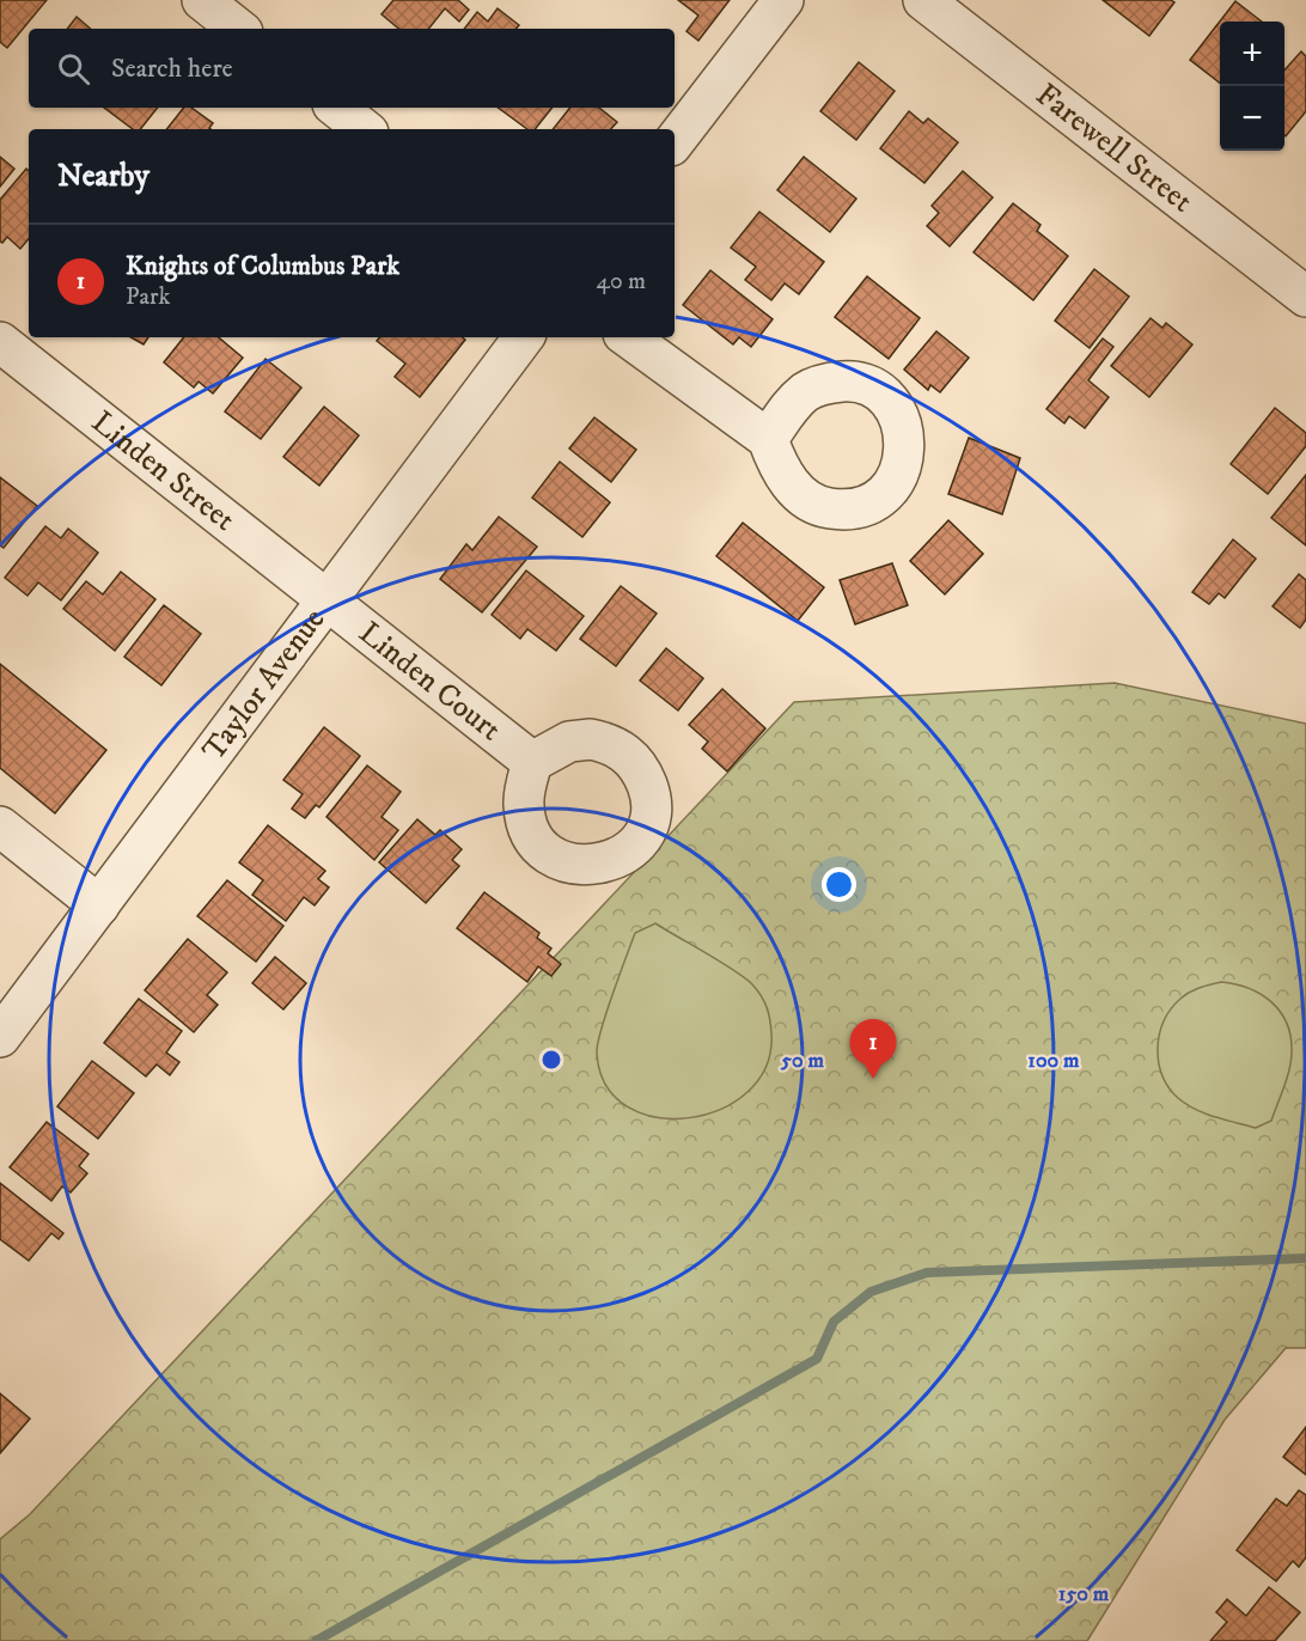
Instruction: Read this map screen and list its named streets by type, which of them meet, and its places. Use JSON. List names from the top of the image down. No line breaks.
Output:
{"streets":{"street":["Farewell Street","Linden Street","Linden Court","Taylor Avenue"]},"crossings":[["Linden Street","Linden Court"],["Linden Street","Taylor Avenue"],["Linden Court","Taylor Avenue"]],"page":{"map_buttons":["+","−"],"search":"Search here","heading":"Nearby","list":[{"mark":"1","name":"Knights of Columbus Park","note":"Park","value":"40 m"}],"pins":"1"},"rings":["50 m","100 m","150 m"]}
